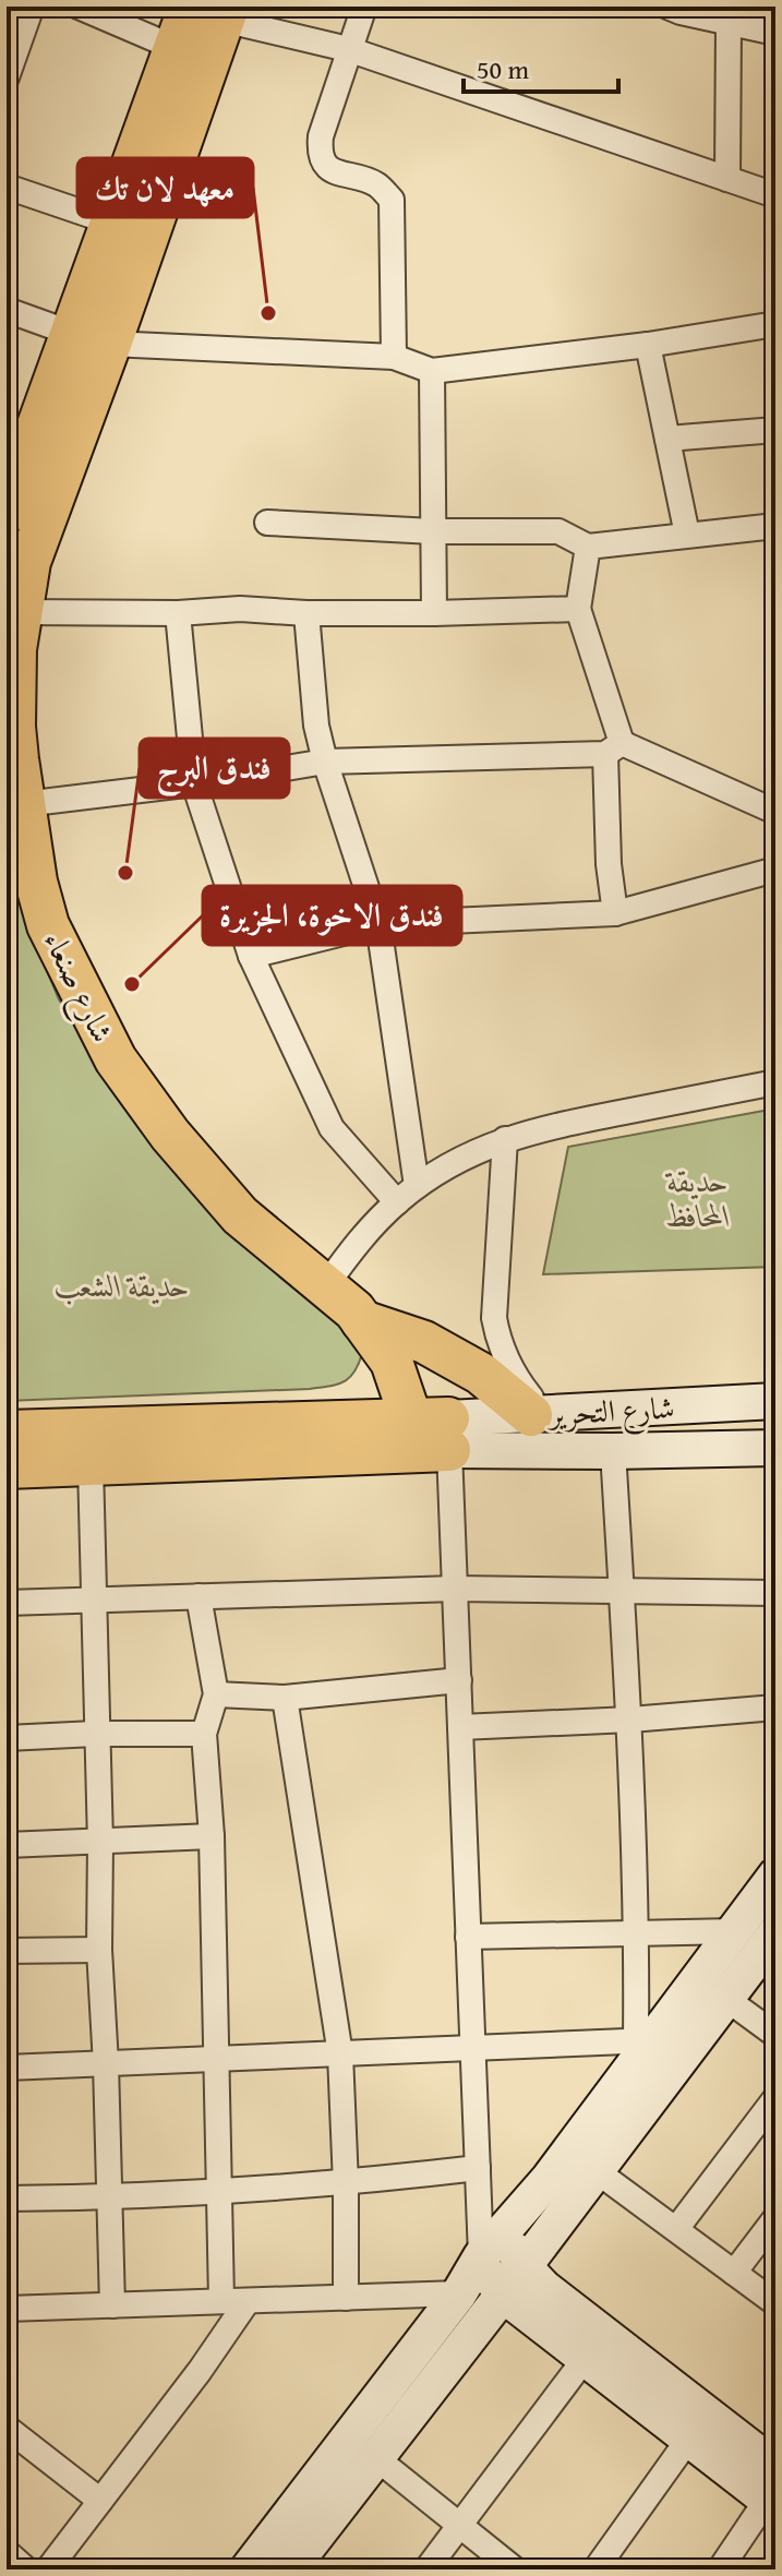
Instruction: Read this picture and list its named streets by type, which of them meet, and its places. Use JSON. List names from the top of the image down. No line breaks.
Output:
{"streets":{"highway":["شارع صنعاء"],"main road":["شارع التحرير"]},"crossings":[["شارع صنعاء","شارع التحرير"]],"parks":["حديقة المحافظ","حديقة الشعب"],"places":["معهد لان تك","فندق البرج","فندق الاخوة، الجزيرة"],"scale_bar":"50 m"}
